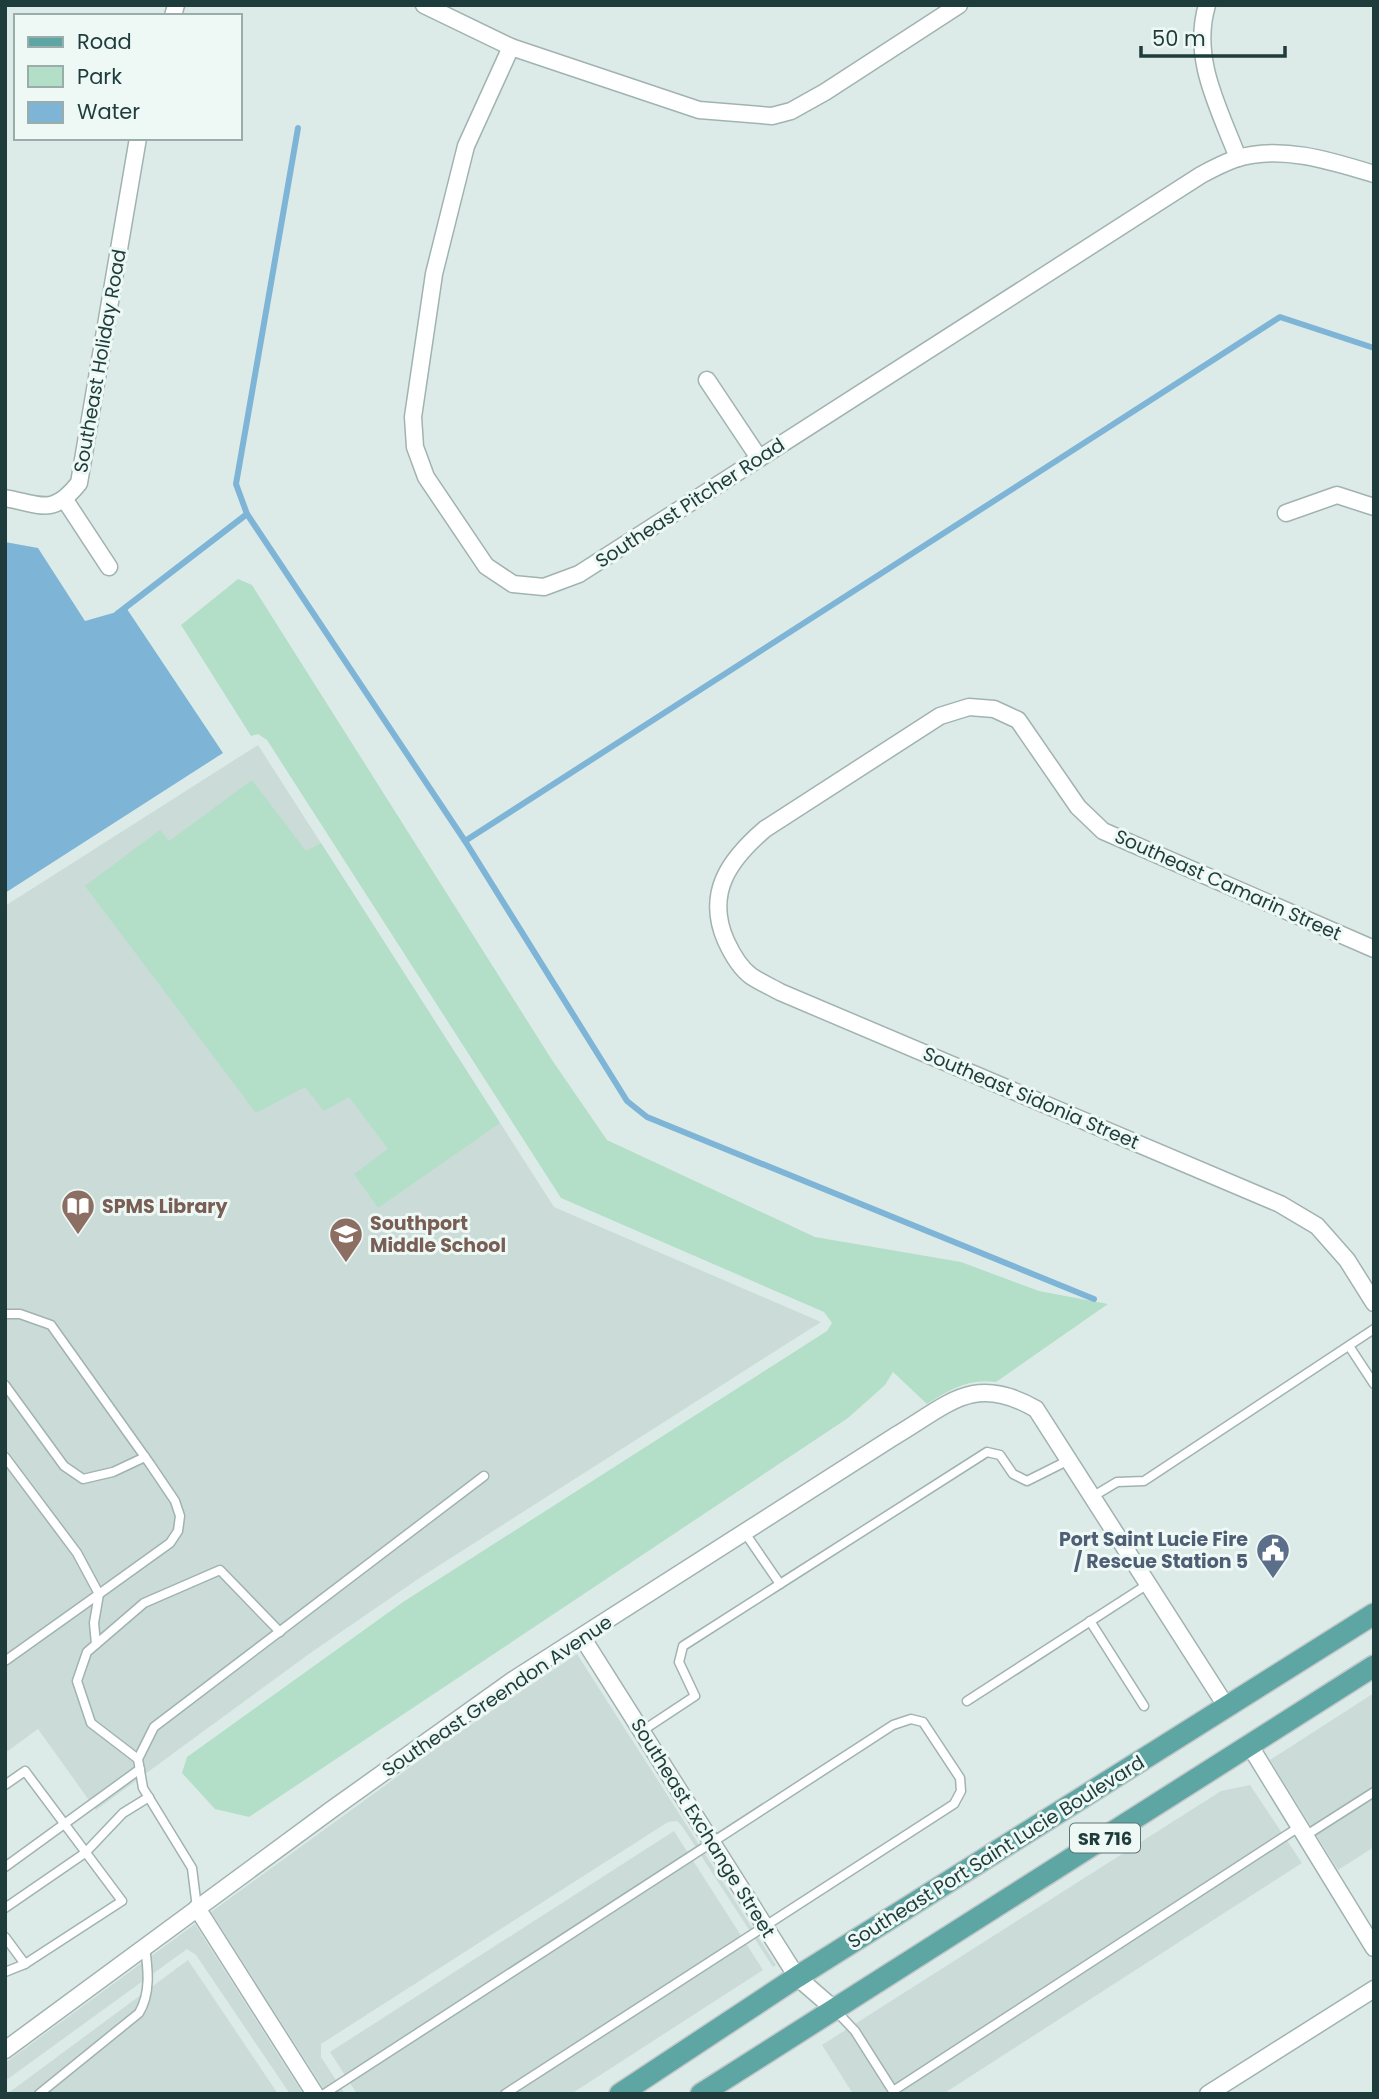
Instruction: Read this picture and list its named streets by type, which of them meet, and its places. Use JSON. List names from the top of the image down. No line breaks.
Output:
{"streets":{"main road":["SR 716","Southeast Port Saint Lucie Boulevard"],"street":["Southeast Holiday Road","Southeast Pitcher Road","Southeast Camarin Street","Southeast Sidonia Street","Southeast Greendon Avenue","Southeast Exchange Street"]},"crossings":[["Southeast Camarin Street","Southeast Sidonia Street"],["Southeast Greendon Avenue","Southeast Exchange Street"],["Southeast Exchange Street","SR 716"],["Southeast Exchange Street","Southeast Port Saint Lucie Boulevard"]],"places":{"library":["SPMS Library"],"school or university":["Southport Middle School"],"public building":["Port Saint Lucie Fire / Rescue Station 5"]},"legend":["Road","Park","Water"],"scale_bar":"50 m"}
